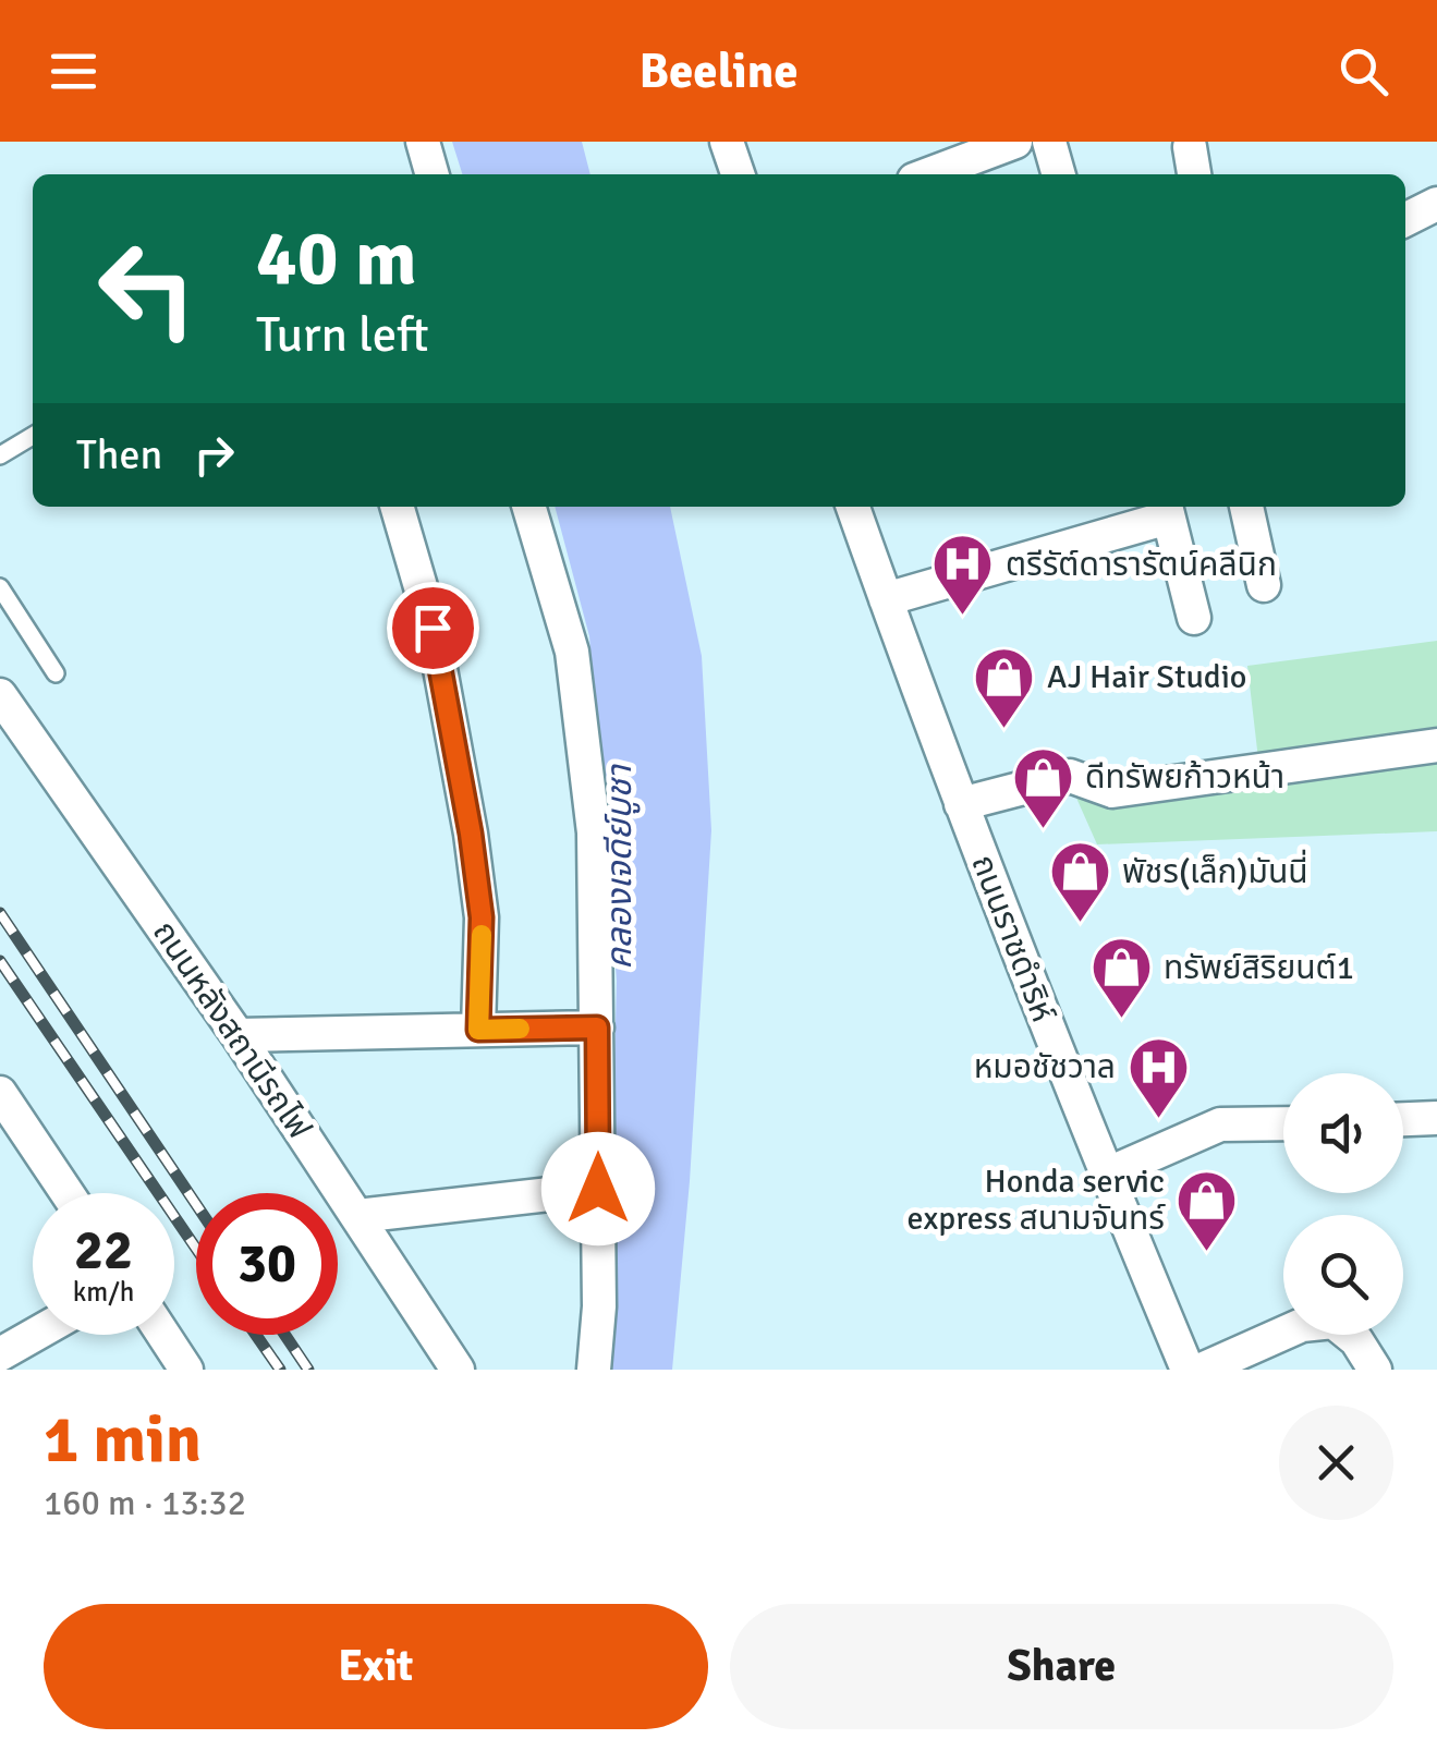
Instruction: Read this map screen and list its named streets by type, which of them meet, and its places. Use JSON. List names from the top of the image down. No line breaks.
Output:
{"streets":{"street":["ถนนราชดำริห์","ถนนหลังสถานีรถไฟ"]},"water":["คลองเจดีย์บูชา"],"places":{"hospital":["ตรีรัต์ดารารัตน์คลีนิก","หมอชัชวาล"],"shop":["AJ Hair Studio","ดีทรัพยก้าวหน้า","พัชร(เล็ก)มันนี่","ทรัพย์สิริยนต์1","Honda servic express สนามจันทร์"]},"page":{"header":"Beeline","turn":["40 m","Turn left"],"then":"Then","speed":"22 km/h","limit":"30","heading":["1 min","160 m · 13:32"],"buttons":["Exit","Share"]}}
